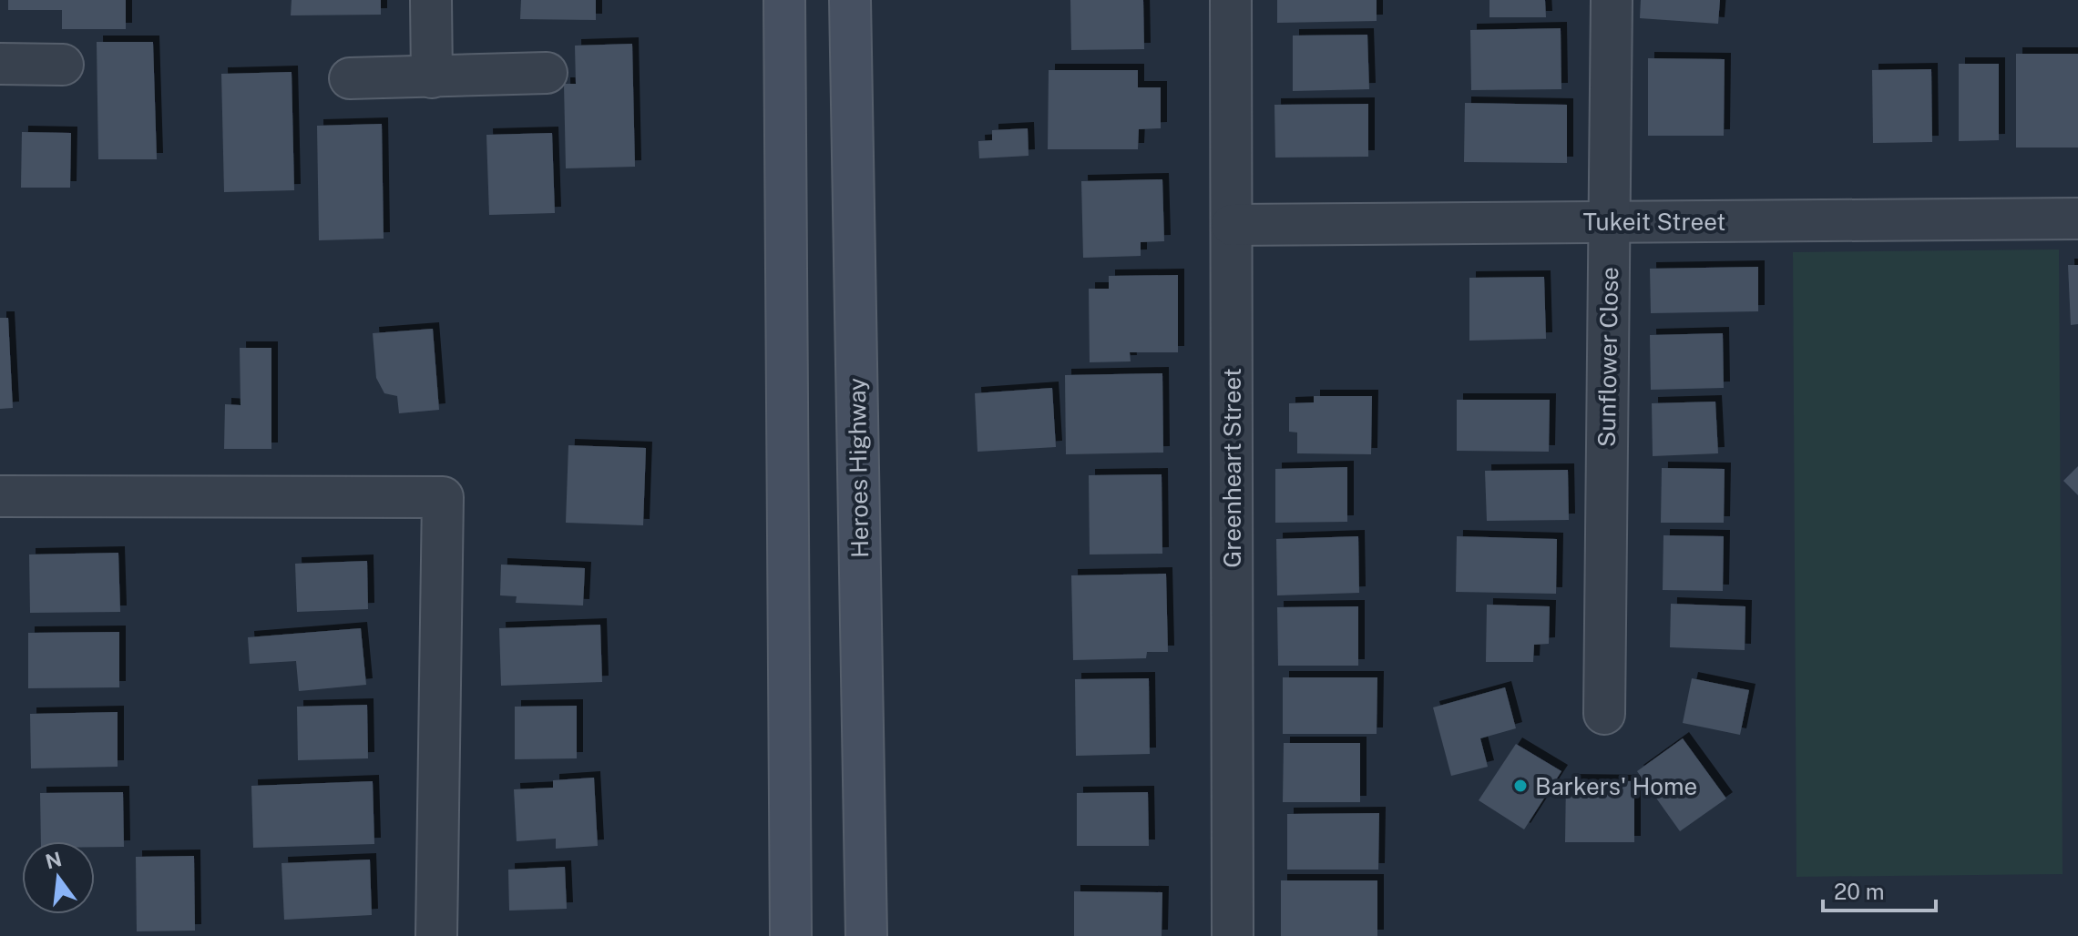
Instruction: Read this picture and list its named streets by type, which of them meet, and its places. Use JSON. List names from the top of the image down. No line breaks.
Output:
{"streets":{"main road":["Heroes Highway"],"street":["Tukeit Street","Sunflower Close","Greenheart Street"]},"crossings":[["Tukeit Street","Sunflower Close"],["Tukeit Street","Greenheart Street"]],"places":["Barkers' Home"],"scale_bar":"20 m","north":"top"}
